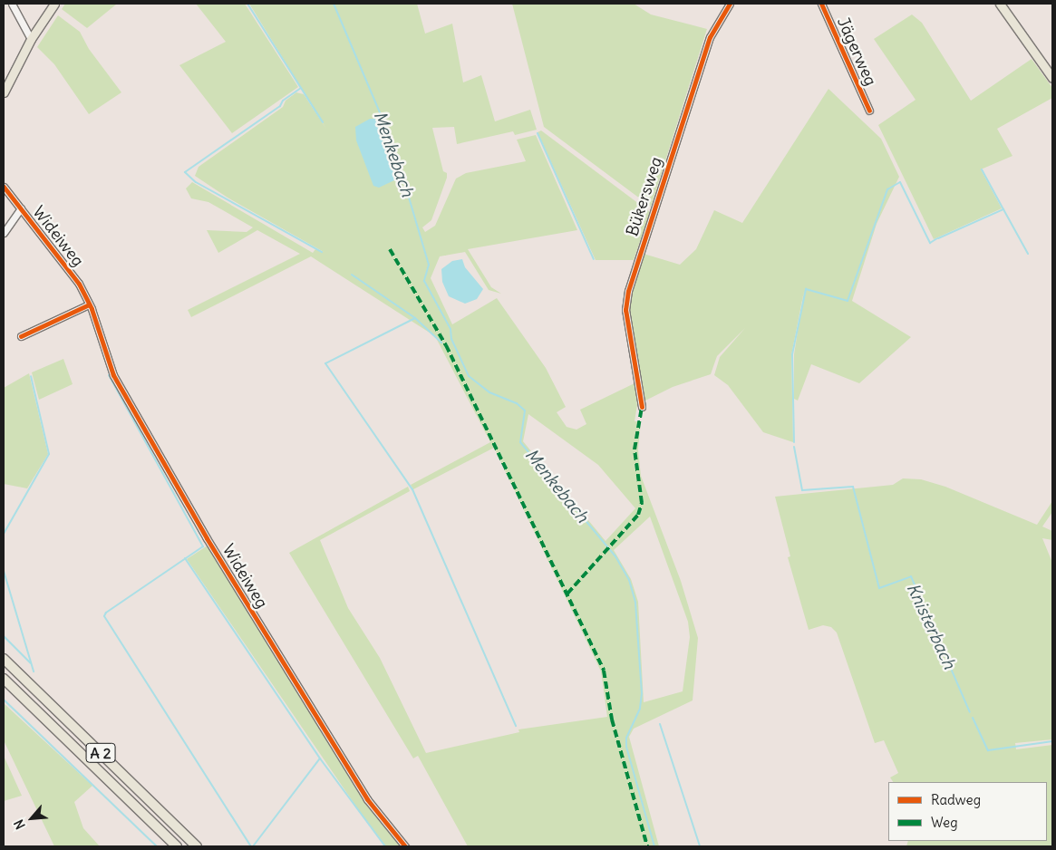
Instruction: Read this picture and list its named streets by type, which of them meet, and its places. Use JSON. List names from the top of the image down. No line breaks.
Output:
{"streets":{"highway":["A 2"],"street":["Jägerweg","Bükersweg","Wideiweg"]},"water":["Menkebach","Knisterbach"],"legend":["Radweg","Weg"],"north":"bottom left"}
